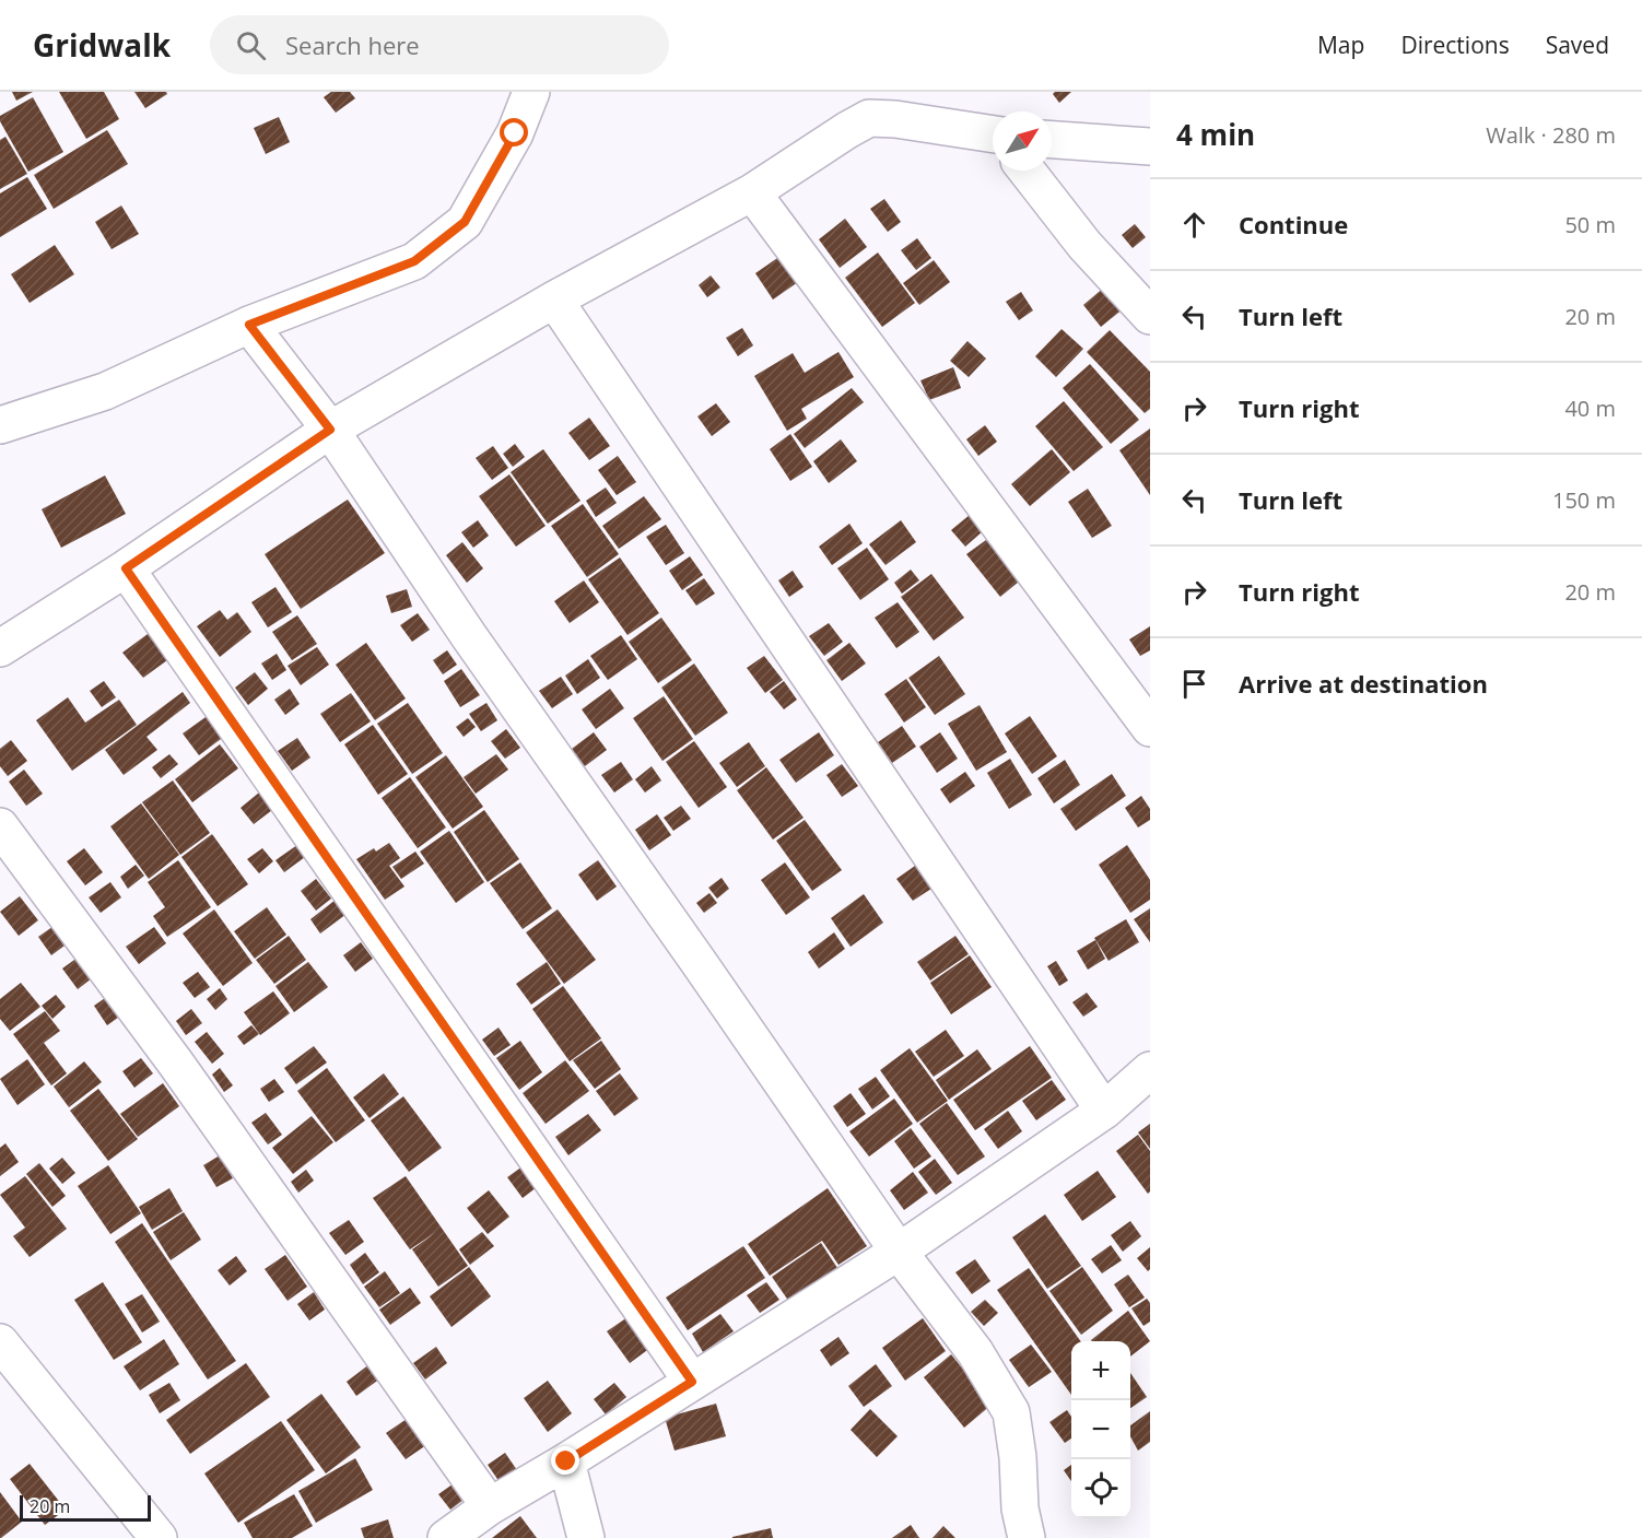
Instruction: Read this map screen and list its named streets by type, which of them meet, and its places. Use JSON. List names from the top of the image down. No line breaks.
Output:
{"scale_bar":"20 m","north":"top right","page":{"header":"Gridwalk","search":"Search here","nav":["Map","Directions","Saved"],"heading":["4 min","Walk · 280 m"],"list":[["Continue","50 m"],["Turn left","20 m"],["Turn right","40 m"],["Turn left","150 m"],["Turn right","20 m"],"Arrive at destination"],"map_buttons":["+","−"],"scale":"20 m"}}
